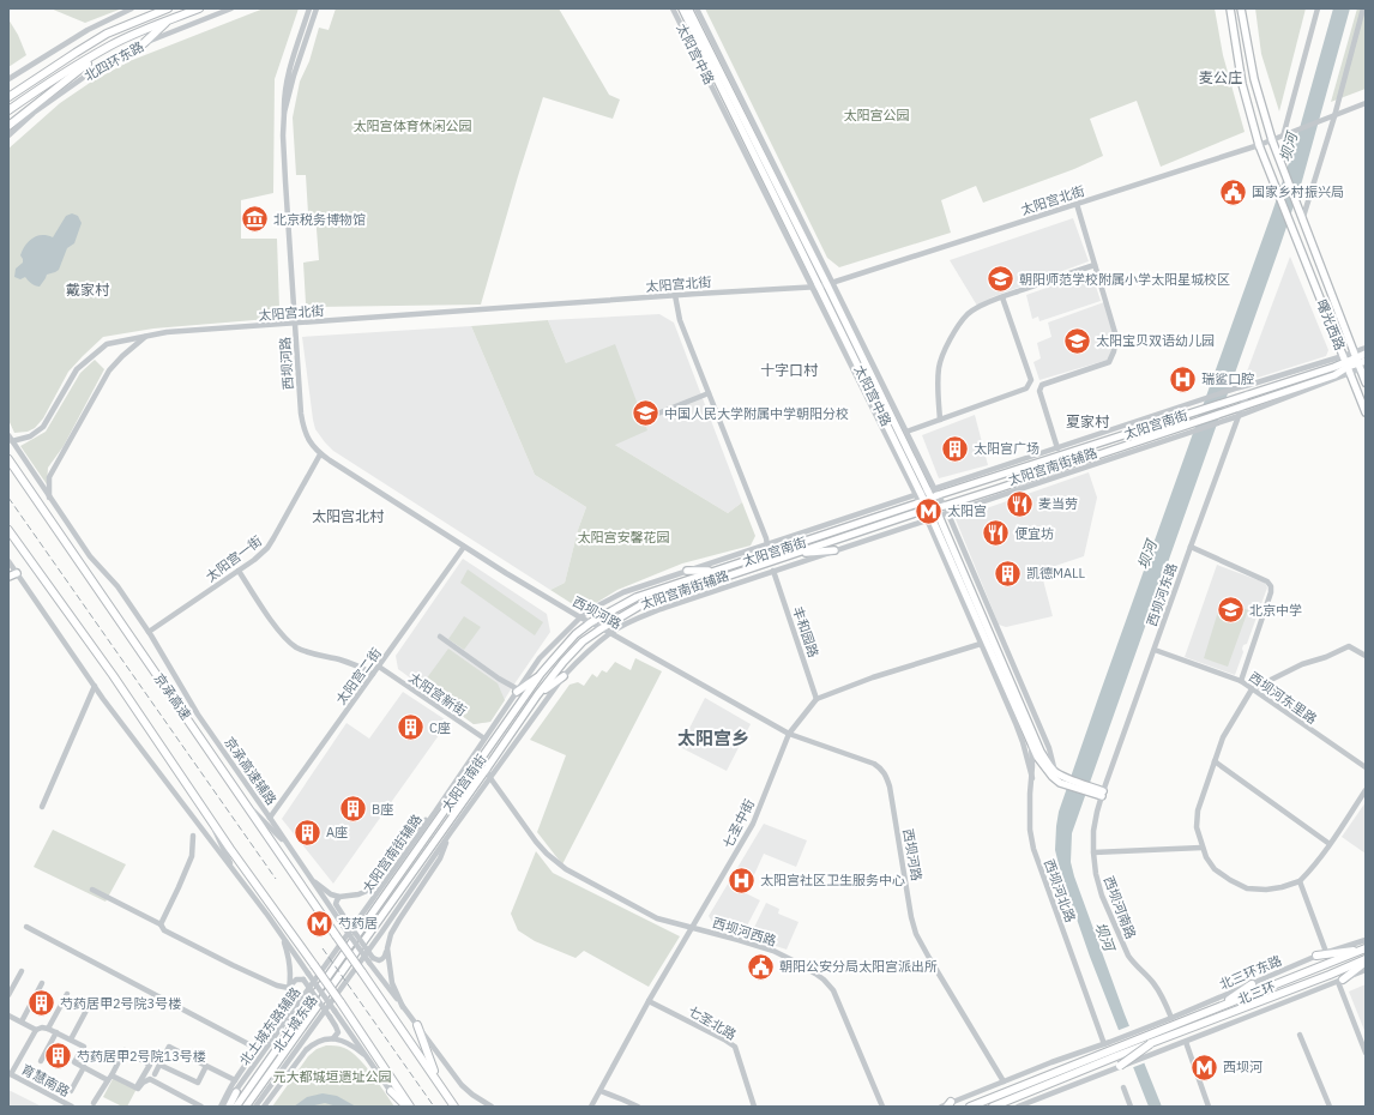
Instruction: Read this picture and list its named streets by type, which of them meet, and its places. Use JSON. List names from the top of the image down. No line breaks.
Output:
{"streets":{"highway":["北四环东路","京承高速","北三环"],"main road":["太阳宫中路","曙光西路","太阳宫南街","北土城东路"],"street":["太阳宫北街","西坝河路","太阳宫南街辅路","太阳宫一街","西坝河东路","丰和园路","太阳宫二街","太阳宫新街","西坝河东里路","京承高速辅路","七圣中街","西坝河北路","西坝河南路","西坝河西路","北三环东路","七圣北路","北土城东路辅路","育慧南路"]},"crossings":[["太阳宫中路","太阳宫北街"],["太阳宫中路","太阳宫南街"],["太阳宫中路","太阳宫南街辅路"],["太阳宫中路","七圣中街"],["太阳宫中路","西坝河北路"],["太阳宫北街","曙光西路"],["太阳宫北街","西坝河路"],["太阳宫北街","京承高速辅路"],["曙光西路","太阳宫南街"],["西坝河路","太阳宫南街"],["西坝河路","太阳宫南街辅路"],["西坝河路","太阳宫一街"],["西坝河路","太阳宫二街"],["西坝河路","七圣中街"],["太阳宫南街","太阳宫南街辅路"],["太阳宫南街","西坝河东路"],["太阳宫南街","西坝河西路"],["太阳宫南街","北土城东路"],["太阳宫南街辅路","丰和园路"],["太阳宫南街辅路","太阳宫新街"],["太阳宫南街辅路","西坝河西路"],["太阳宫南街辅路","北土城东路辅路"],["太阳宫一街","京承高速辅路"],["西坝河东路","西坝河东里路"],["西坝河东路","西坝河南路"],["丰和园路","七圣中街"],["太阳宫二街","太阳宫新街"],["太阳宫二街","京承高速辅路"],["七圣中街","西坝河西路"],["七圣中街","七圣北路"],["西坝河北路","北三环"],["西坝河南路","北三环东路"],["北三环东路","北三环"]],"districts":["麦公庄","戴家村","十字口村","夏家村","太阳宫北村","太阳宫乡"],"water":["坝河"],"parks":["太阳宫公园","太阳宫体育休闲公园","太阳宫安馨花园","元大都城垣遗址公园"],"places":{"public building":["国家乡村振兴局","朝阳公安分局太阳宫派出所"],"museum":["北京税务博物馆"],"school or university":["朝阳师范学校附属小学太阳星城校区","太阳宝贝双语幼儿园","中国人民大学附属中学朝阳分校","北京中学"],"hospital":["瑞鲨口腔","太阳宫社区卫生服务中心"],"building":["太阳宫广场","凯德MALL","C座","B座","A座","芍药居甲2号院3号楼","芍药居甲2号院13号楼"],"restaurant":["麦当劳","便宜坊"],"metro station":["太阳宫","芍药居","西坝河"]}}
